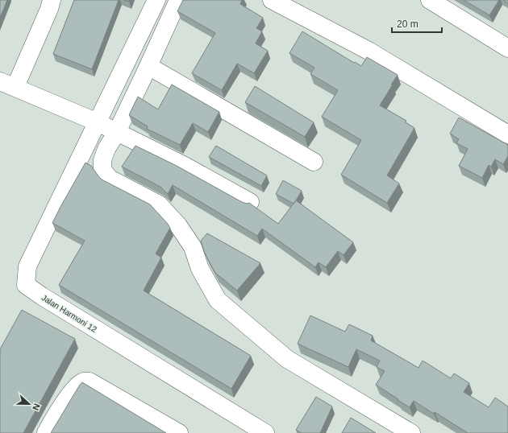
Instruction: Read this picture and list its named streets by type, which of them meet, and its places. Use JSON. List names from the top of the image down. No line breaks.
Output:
{"streets":{"street":["Jalan Harmoni 12"]},"scale_bar":"20 m","north":"right"}
